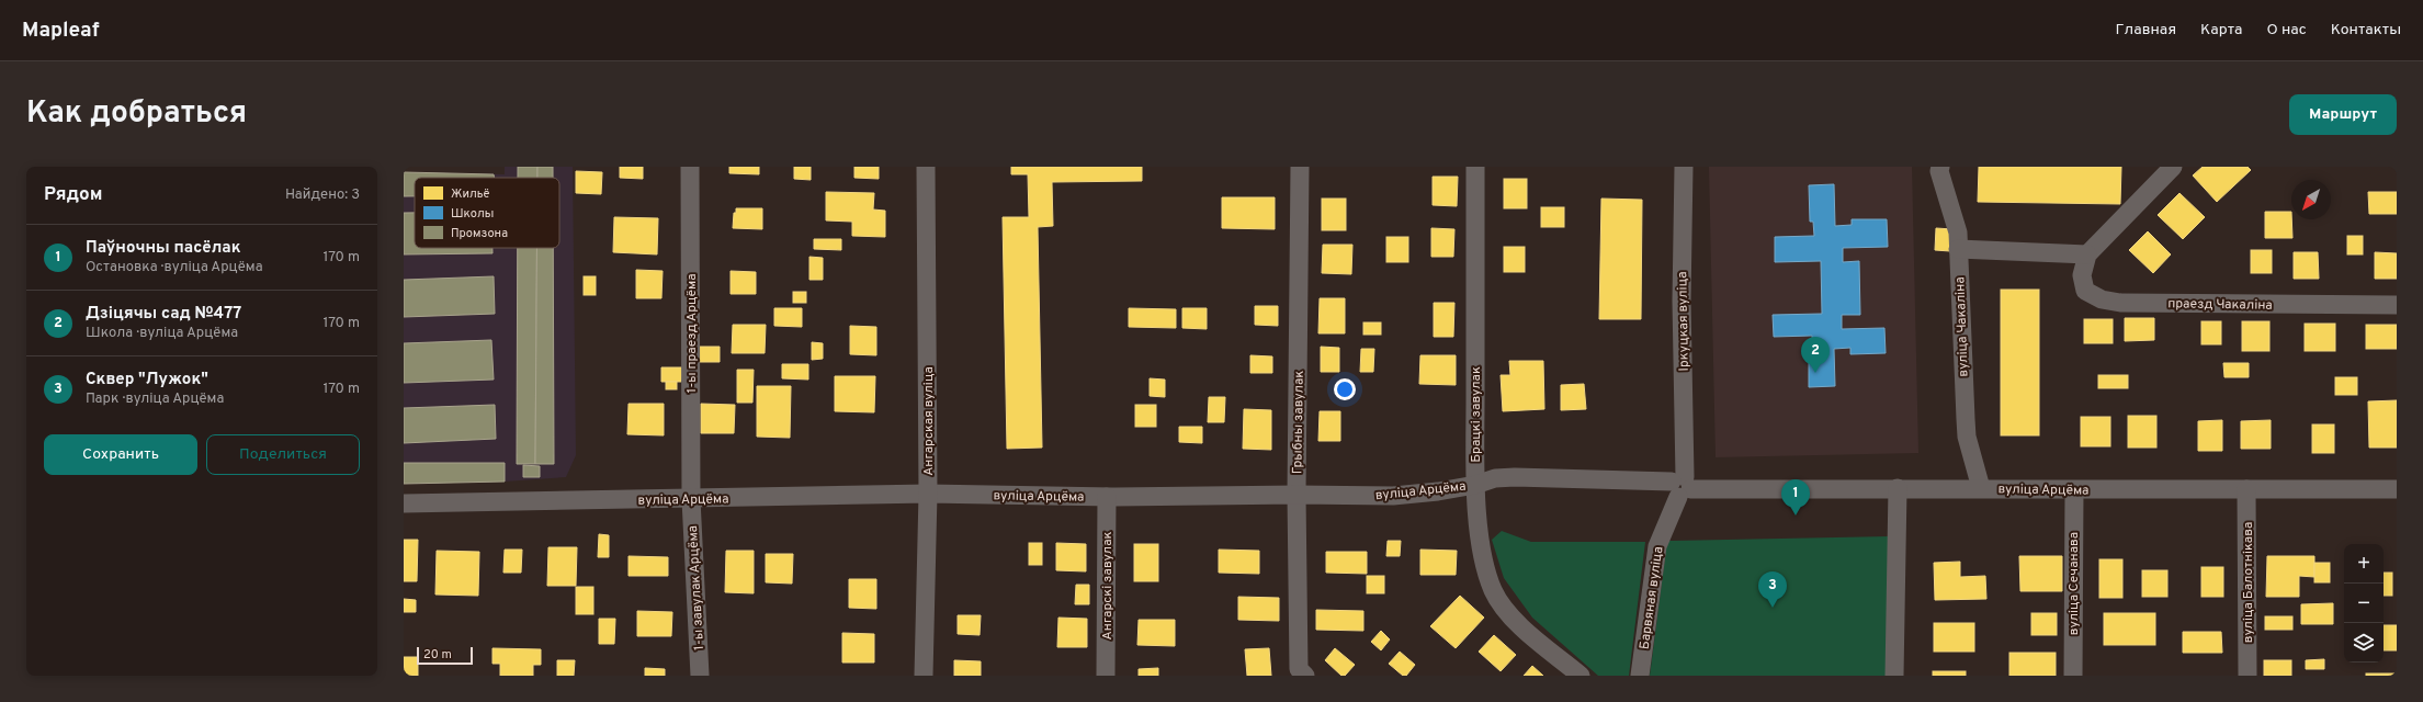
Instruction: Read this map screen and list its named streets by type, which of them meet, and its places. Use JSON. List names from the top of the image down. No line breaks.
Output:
{"streets":{"street":["праезд Чакаліна","Іркуцкая вуліца","вуліца Чакаліна","1-ы праезд Арцёма","Брацкі завулак","Ангарская вуліца","Грыбны завулак","вуліца Арцёма","вуліца Балотнікава","вуліца Сечанава","Ангарскі завулак","1-ы завулак Арцёма","Барвяная вуліца"]},"crossings":[["Іркуцкая вуліца","вуліца Арцёма"],["Іркуцкая вуліца","Барвяная вуліца"],["вуліца Чакаліна","вуліца Арцёма"],["1-ы праезд Арцёма","вуліца Арцёма"],["1-ы праезд Арцёма","1-ы завулак Арцёма"],["Брацкі завулак","вуліца Арцёма"],["Ангарская вуліца","вуліца Арцёма"],["Грыбны завулак","вуліца Арцёма"],["вуліца Арцёма","вуліца Балотнікава"],["вуліца Арцёма","вуліца Сечанава"],["вуліца Арцёма","Ангарскі завулак"],["вуліца Арцёма","1-ы завулак Арцёма"],["вуліца Арцёма","Барвяная вуліца"]],"legend":["Жильё","Школы","Промзона"],"scale_bar":"20 m","north":"bottom left","page":{"header":"Mapleaf","nav":["Главная","Карта","О нас","Контакты"],"title":"Как добраться","buttons":["Маршрут",["Сохранить","Поделиться"]],"heading":["Рядом","Найдено: 3"],"list":[{"mark":"1","name":"Паўночны пасёлак","note":"Остановка · вуліца Арцёма","value":"170 m"},{"mark":"2","name":"Дзіцячы сад №477","note":"Школа · вуліца Арцёма","value":"170 m"},{"mark":"3","name":"Сквер \"Лужок\"","note":"Парк · вуліца Арцёма","value":"170 m"}],"pins":["2","1","3"],"map_buttons":["+","−"],"scale":"20 m"}}
